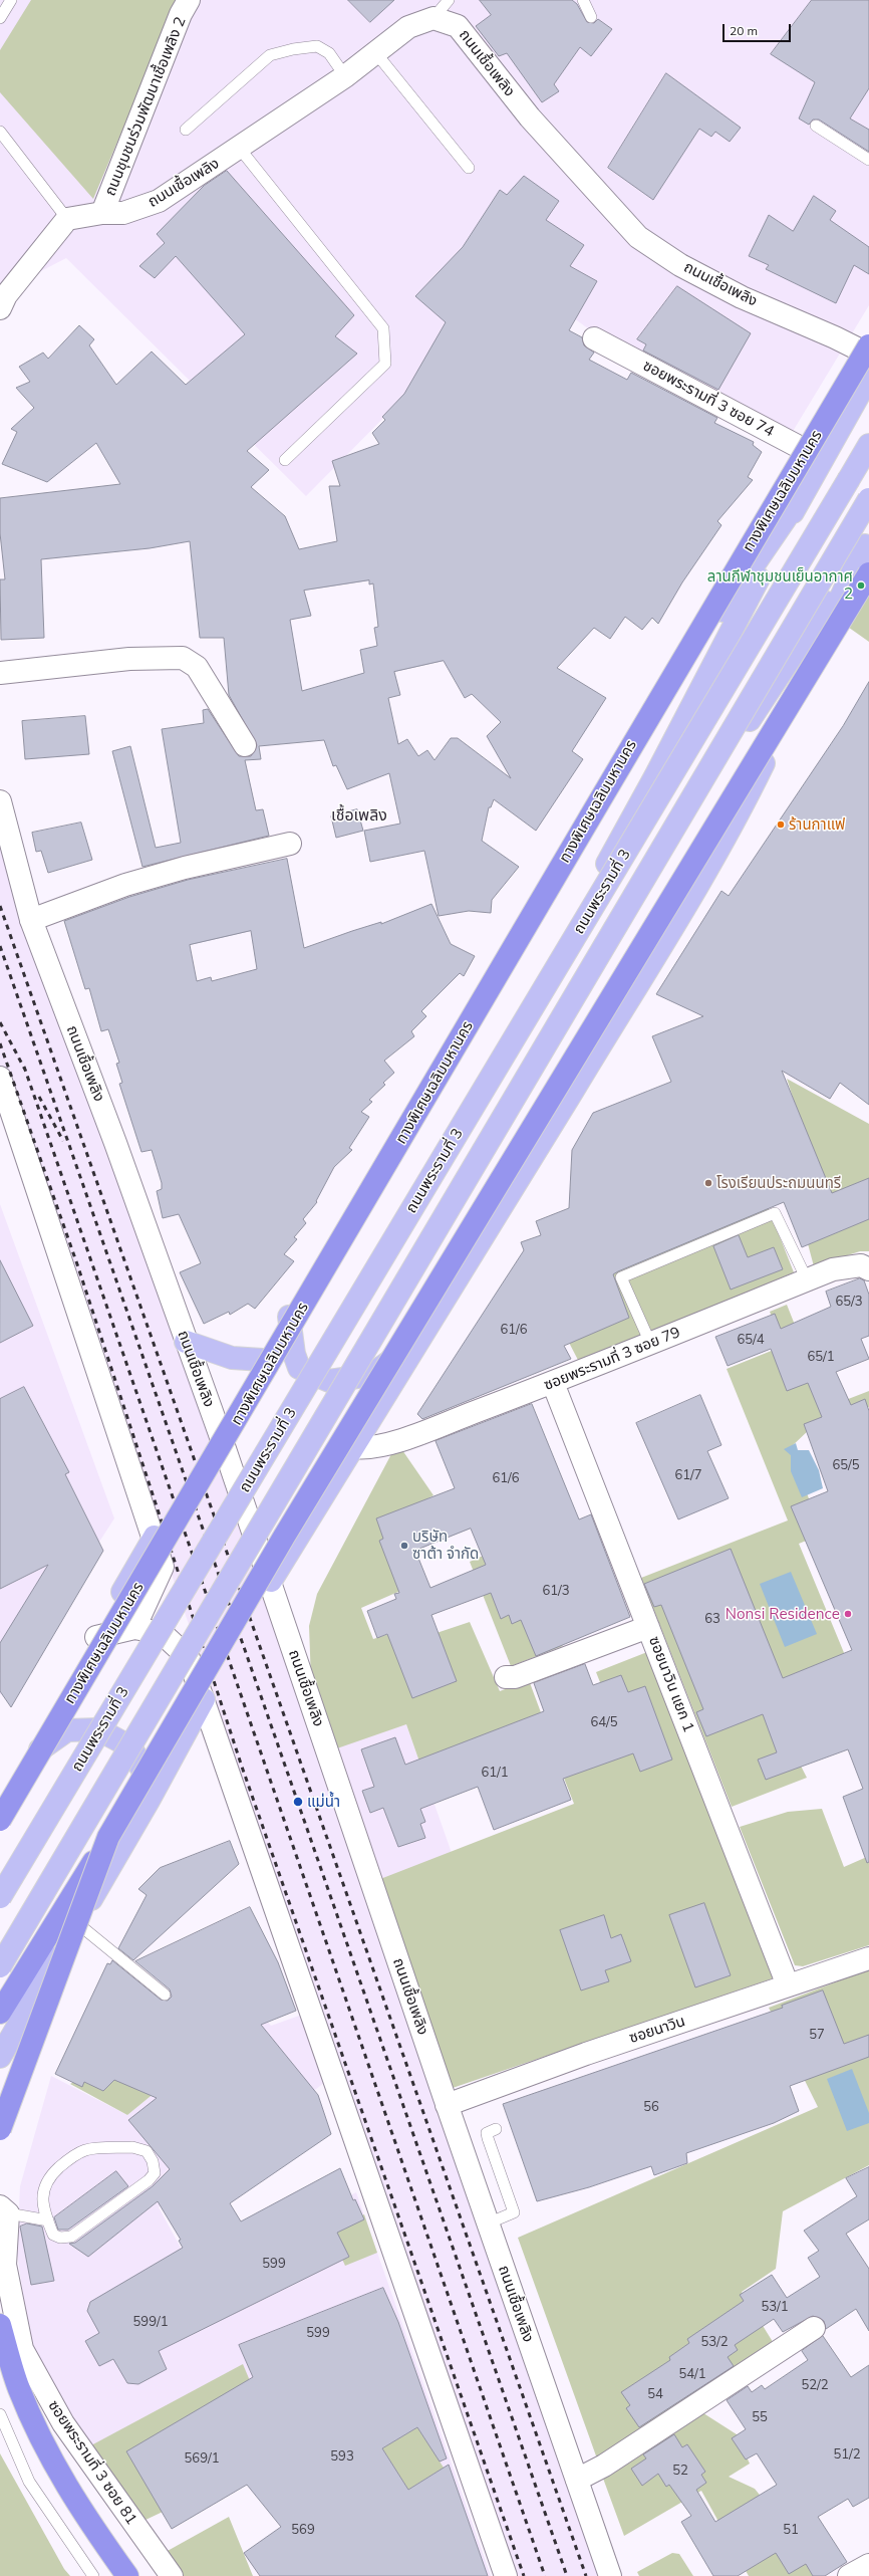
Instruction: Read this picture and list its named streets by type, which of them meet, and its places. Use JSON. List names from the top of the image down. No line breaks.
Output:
{"streets":{"highway":["ทางพิเศษเฉลิมมหานคร"],"main road":["ถนนพระรามที่ 3"],"street":["ถนนเชื้อเพลิง","ถนนชุมชนร่วมพัฒนาเชื้อเพลิง 2","ซอยพระรามที่ 3 ซอย 74","ซอยพระรามที่ 3 ซอย 79","ซอยนาวิน แยก 1","ซอยนาวิน","ซอยพระรามที่ 3 ซอย 81"]},"crossings":[["ถนนเชื้อเพลิง","ถนนชุมชนร่วมพัฒนาเชื้อเพลิง 2"],["ถนนเชื้อเพลิง","ถนนพระรามที่ 3"],["ถนนเชื้อเพลิง","ซอยนาวิน"],["ซอยพระรามที่ 3 ซอย 74","ถนนพระรามที่ 3"],["ถนนพระรามที่ 3","ซอยพระรามที่ 3 ซอย 79"],["ซอยพระรามที่ 3 ซอย 79","ซอยนาวิน แยก 1"],["ซอยนาวิน แยก 1","ซอยนาวิน"]],"districts":["เชื้อเพลิง"],"places":["ลานกีฬาชุมชนเย็นอากาศ 2","ร้านกาแฟ","โรงเรียนประถมนนทรี","บริษัท ซาต้า จำกัด","Nonsi Residence","แม่น้ำ"],"house_numbers":["65/3","61/6","65/4","65/1","65/5","61/7","61/6","61/3","63","64/5","61/1","57","56","599","53/1","599/1","599","53/2","54/1","52/2","54","55","51/2","593","569/1","52","569","51"],"scale_bar":"20 m"}
